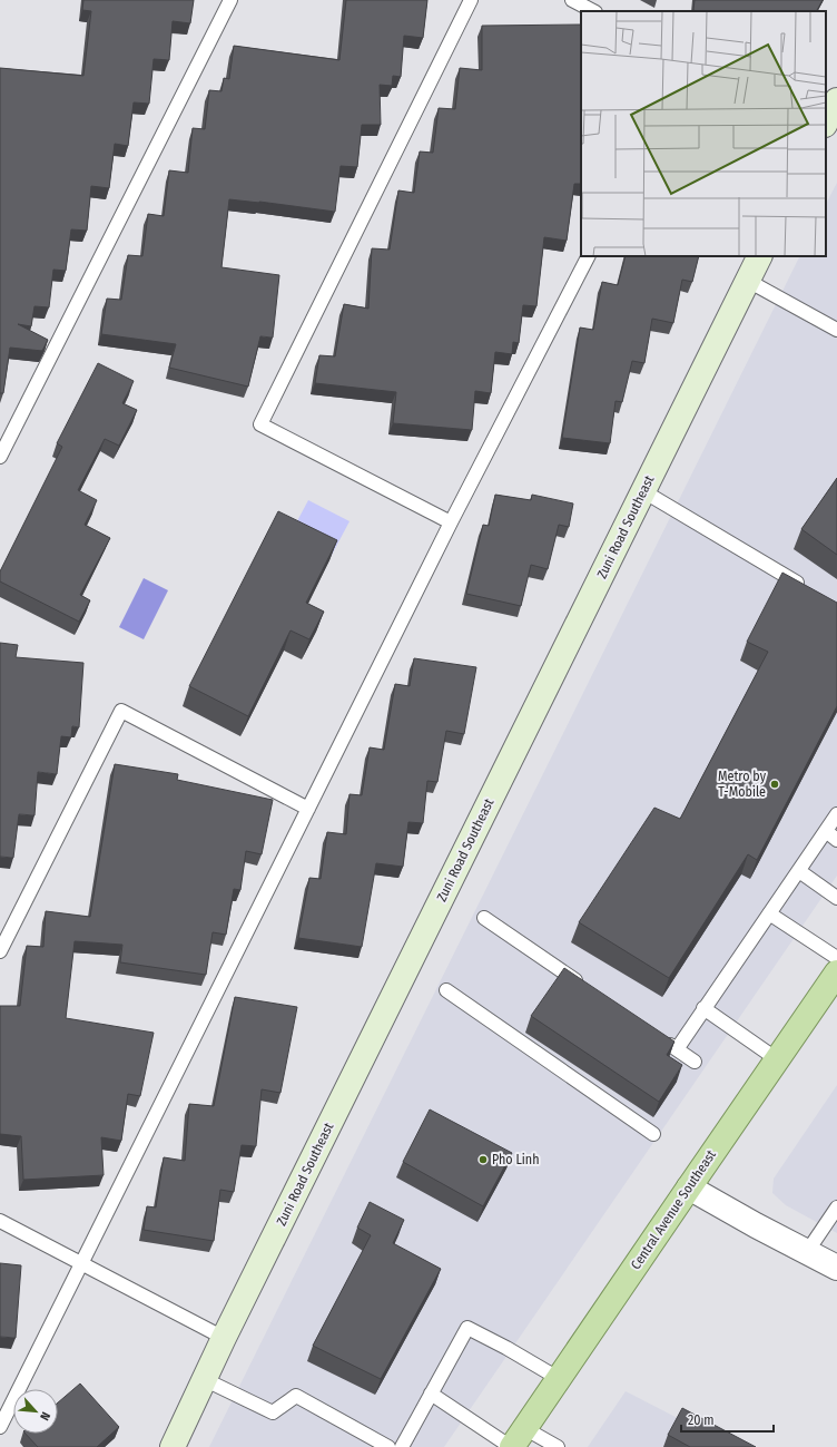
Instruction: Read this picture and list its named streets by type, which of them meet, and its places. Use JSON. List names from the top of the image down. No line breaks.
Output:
{"streets":{"main road":["Central Avenue Southeast"],"street":["Zuni Road Southeast"]},"places":["Metro by T-Mobile","Pho Linh"],"scale_bar":"20 m","north":"bottom right"}
